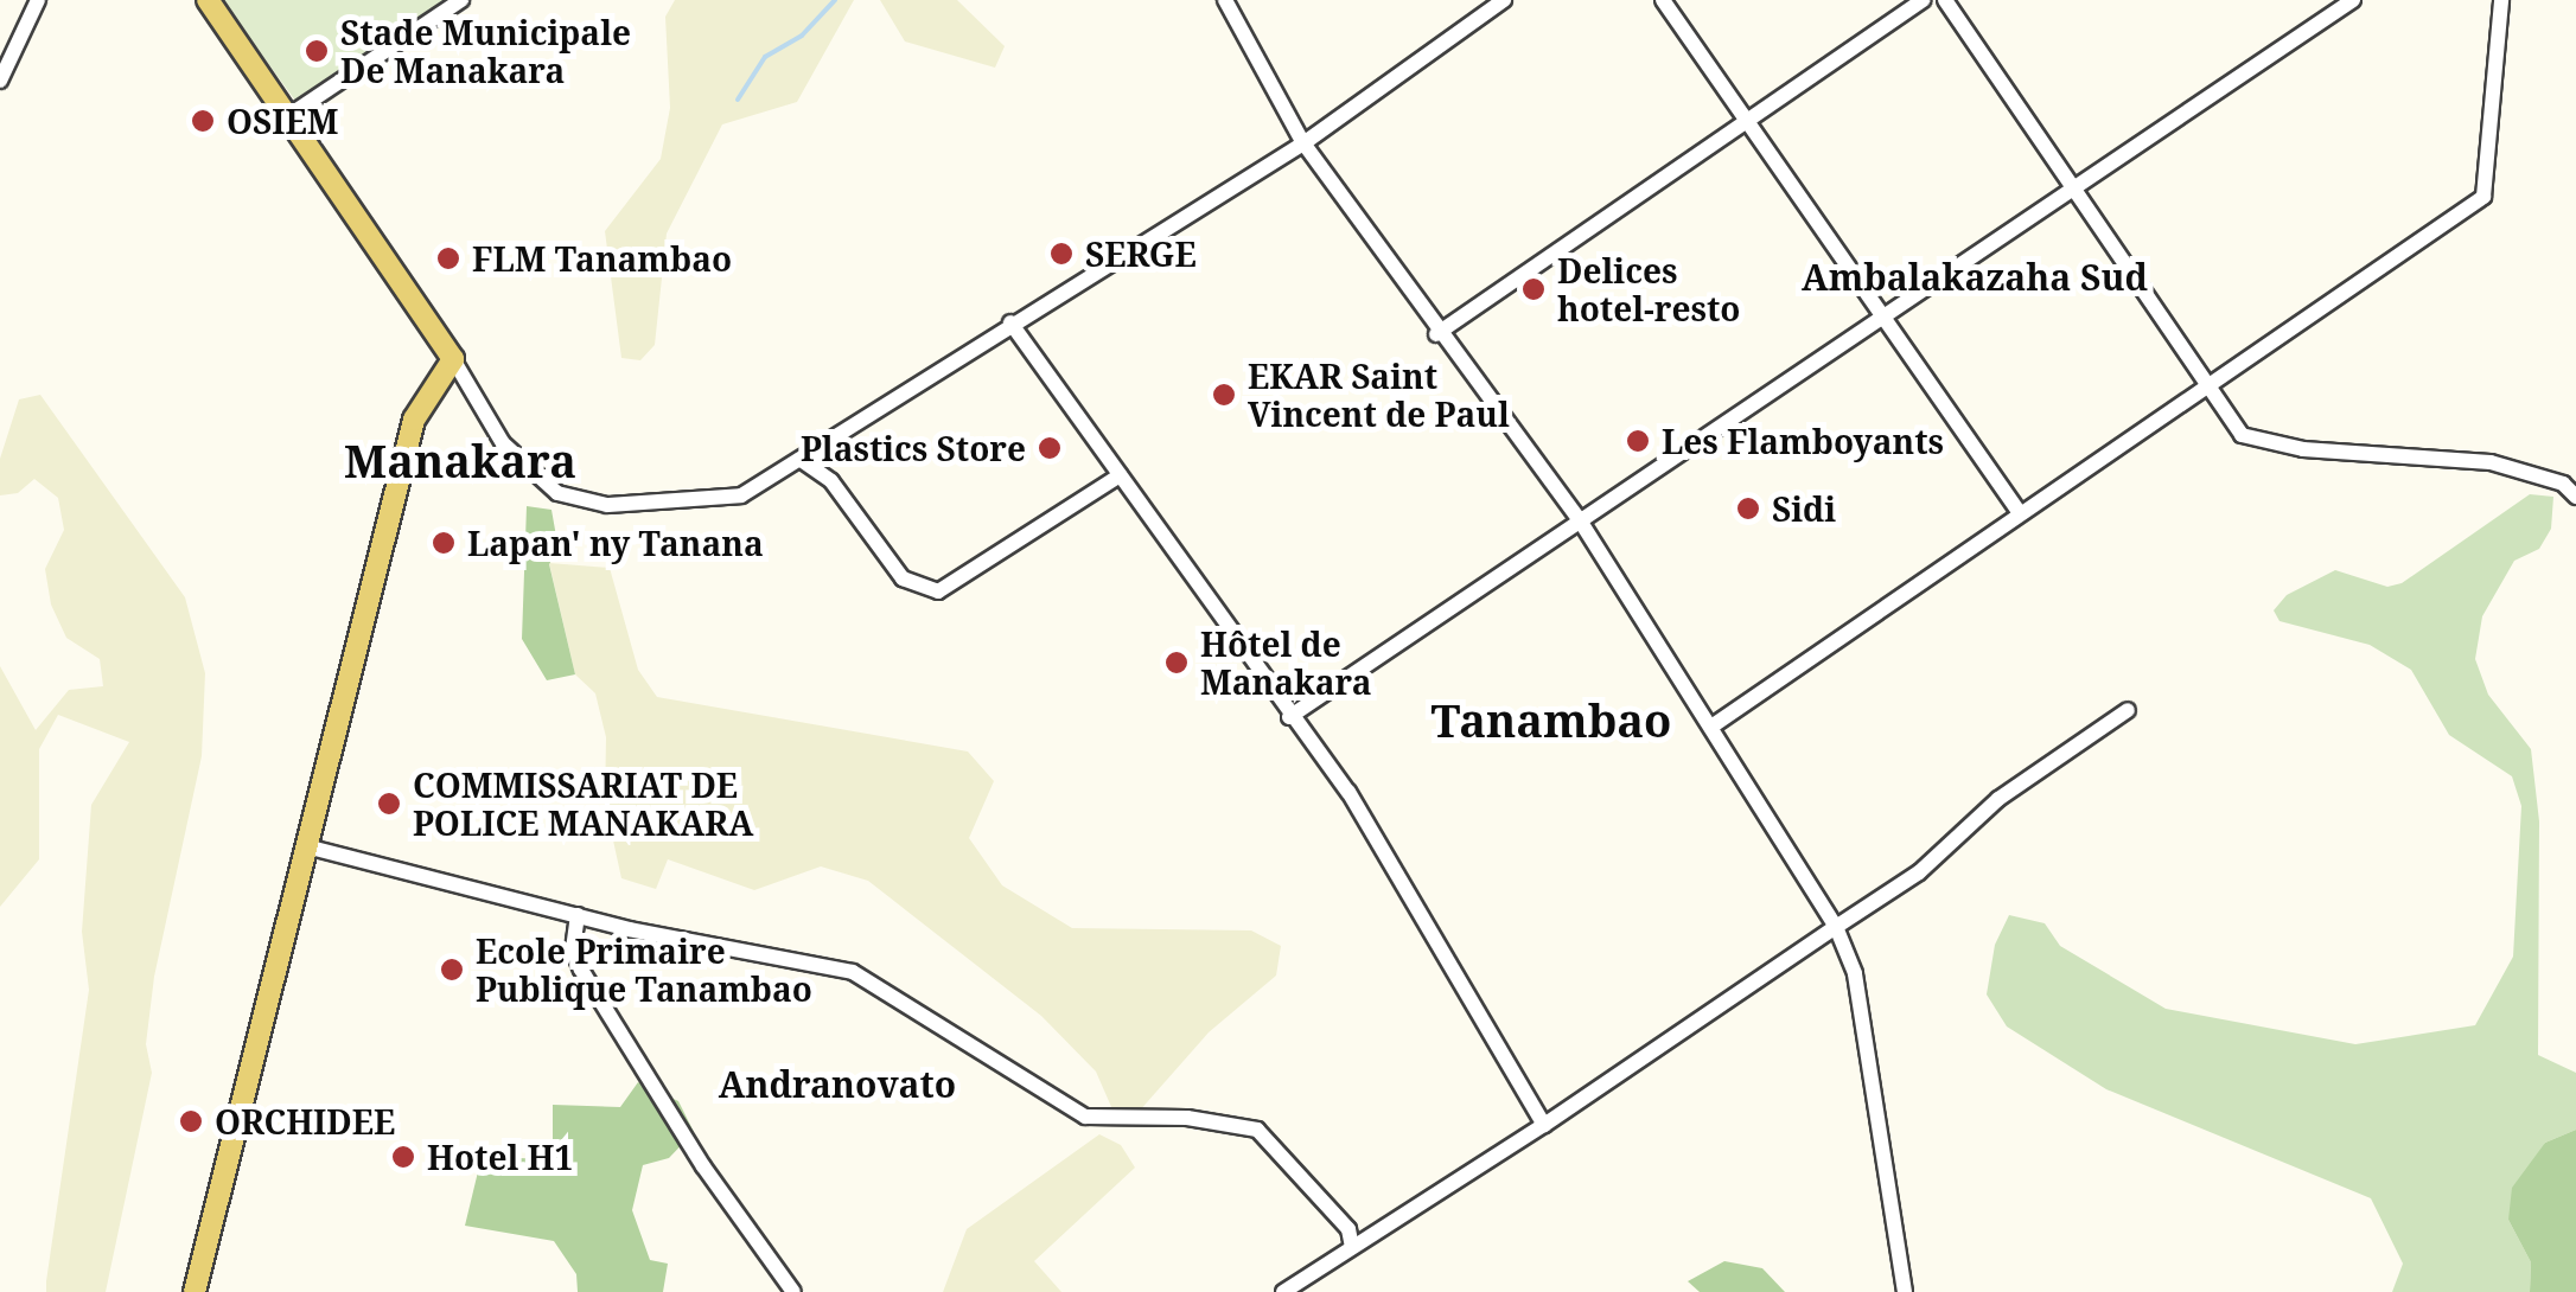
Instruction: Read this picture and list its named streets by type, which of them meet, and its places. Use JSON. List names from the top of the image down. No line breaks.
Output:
{"districts":["Ambalakazaha Sud","Manakara","Tanambao","Andranovato"],"places":["Stade Municipale De Manakara","OSIEM","SERGE","FLM Tanambao","Delices hotel-resto","EKAR Saint Vincent de Paul","Les Flamboyants","Plastics Store","Sidi","Lapan' ny Tanana","Hôtel de Manakara","COMMISSARIAT DE POLICE MANAKARA","Ecole Primaire Publique Tanambao","ORCHIDEE","Hotel H1"]}
